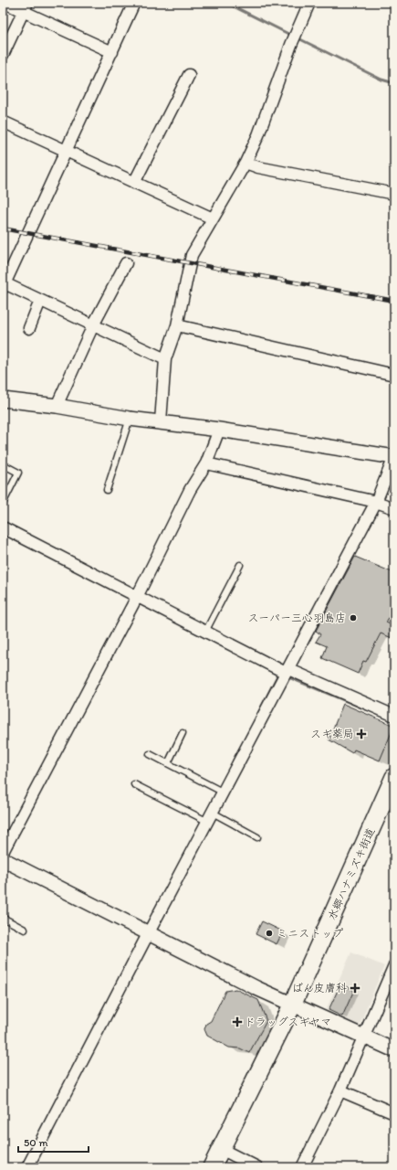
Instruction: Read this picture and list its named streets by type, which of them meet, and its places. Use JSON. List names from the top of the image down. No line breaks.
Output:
{"streets":{"main road":["水郷ハナミズキ街道"]},"places":{"other":["スーパー三心羽島店","ミニストップ"],"health":["スギ薬局","ばん皮膚科","ドラッグスギヤマ"]},"scale_bar":"50 m"}
